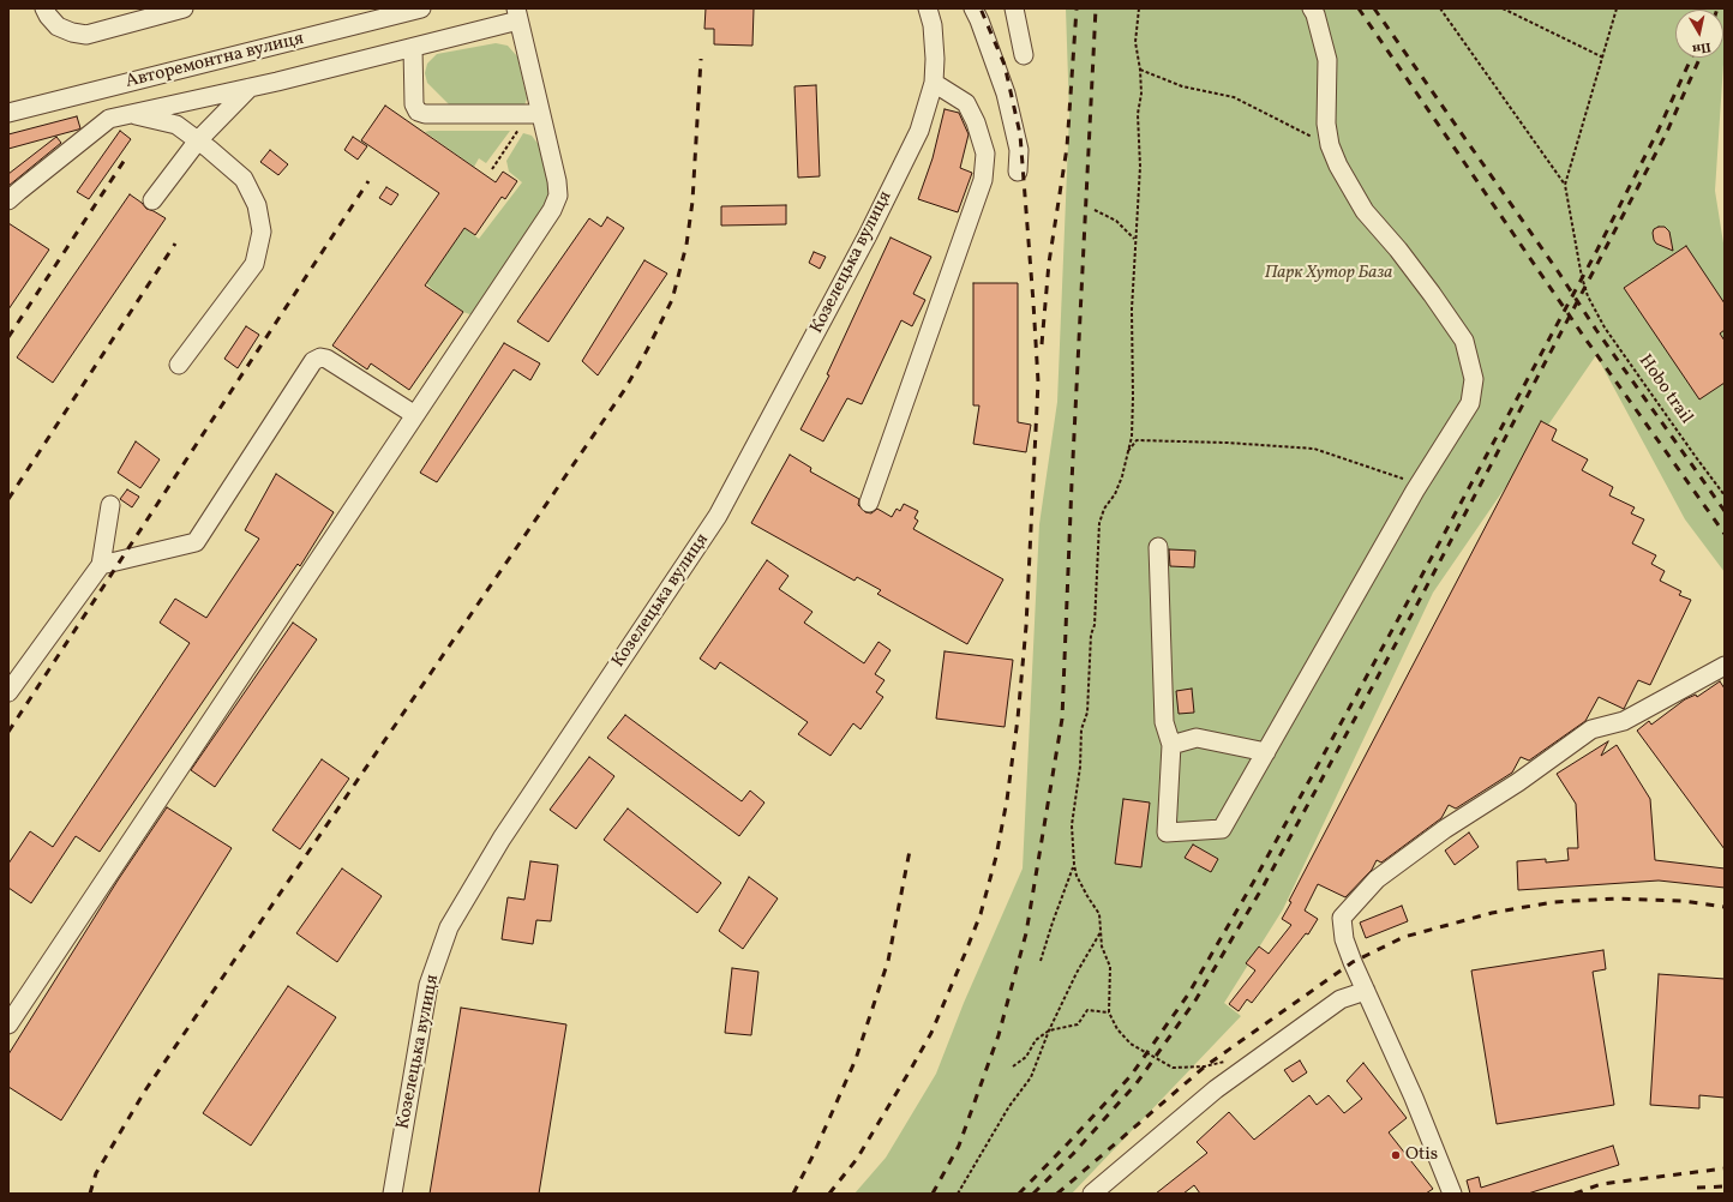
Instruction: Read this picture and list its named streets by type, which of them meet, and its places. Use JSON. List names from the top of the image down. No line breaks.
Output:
{"streets":{"street":["Авторемонтна вулиця","Козелецька вулиця"],"path":["Hobo trail"]},"parks":["Парк Хутор База"],"places":["Otis"],"north":"bottom"}
